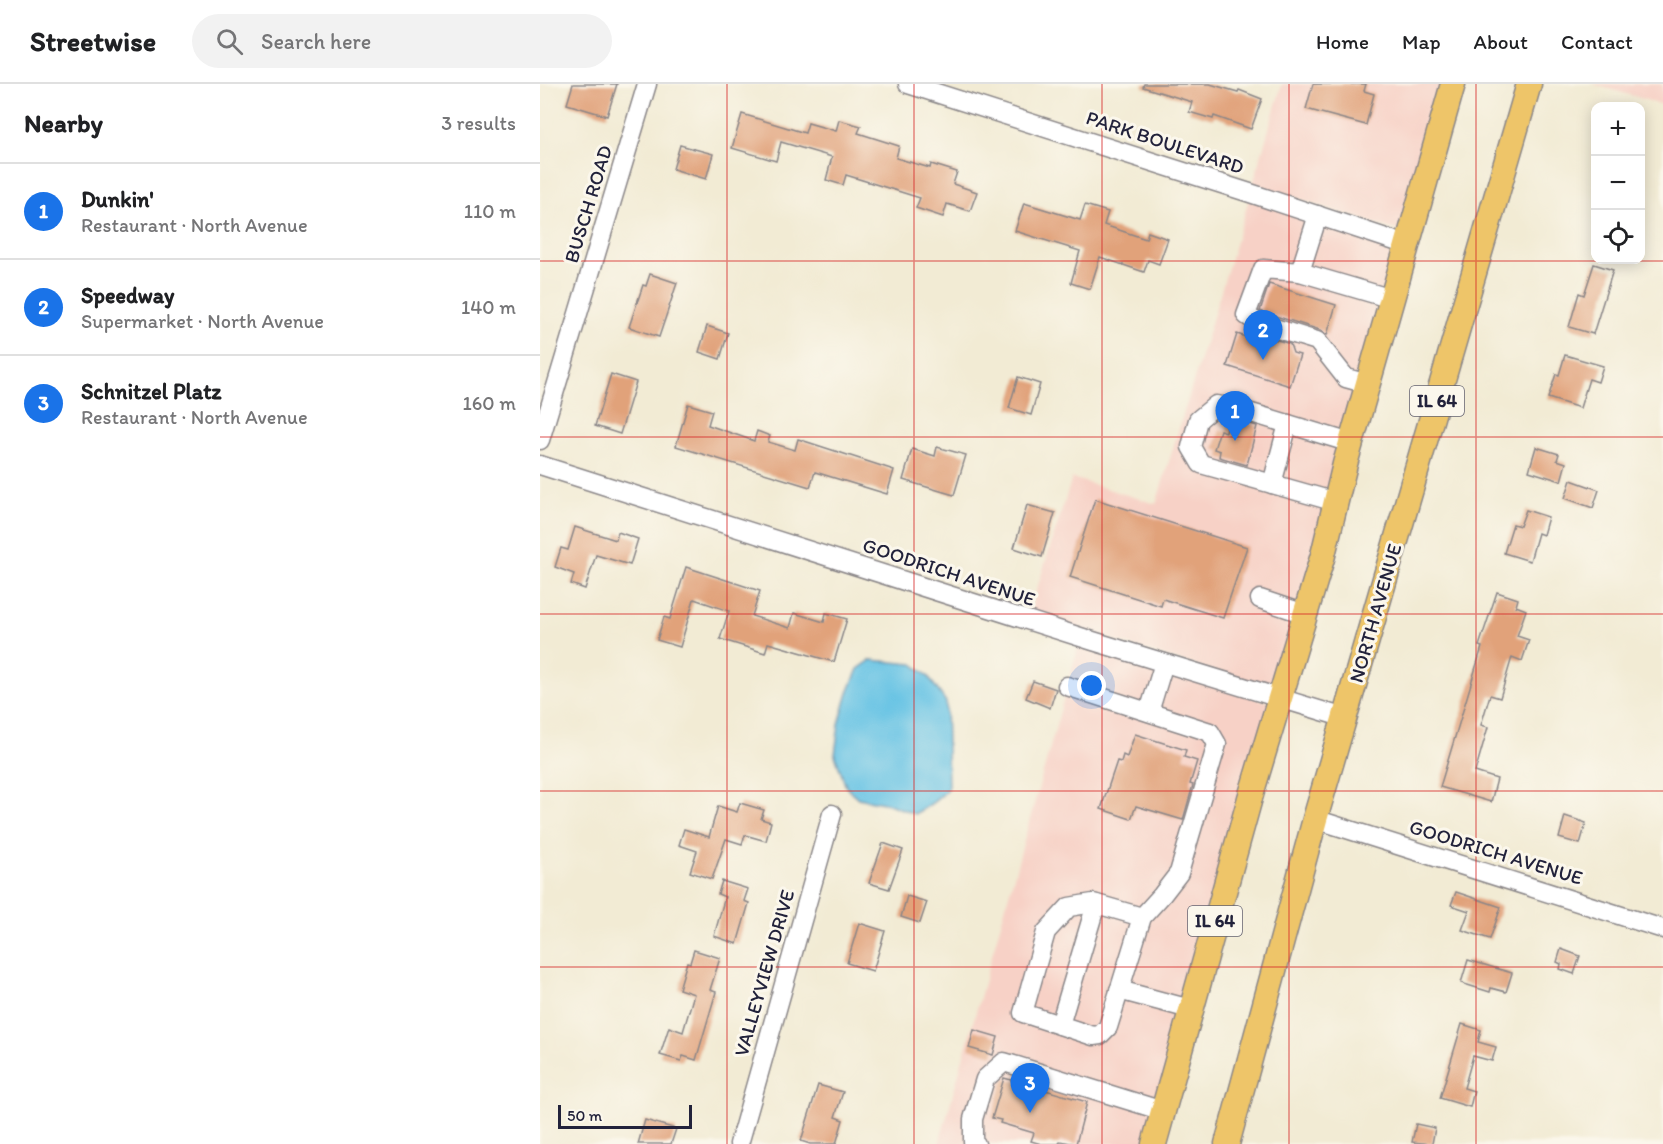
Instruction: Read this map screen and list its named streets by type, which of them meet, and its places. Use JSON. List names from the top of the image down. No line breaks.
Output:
{"streets":{"main road":["IL 64","NORTH AVENUE"],"street":["PARK BOULEVARD","BUSCH ROAD","GOODRICH AVENUE","VALLEYVIEW DRIVE"]},"crossings":[["PARK BOULEVARD","IL 64"],["IL 64","GOODRICH AVENUE"],["GOODRICH AVENUE","NORTH AVENUE"]],"scale_bar":"50 m","page":{"header":"Streetwise","search":"Search here","nav":["Home","Map","About","Contact"],"heading":["Nearby","3 results"],"map_buttons":["+","−"],"list":[{"mark":"1","name":"Dunkin'","note":"Restaurant · North Avenue","value":"110 m"},{"mark":"2","name":"Speedway","note":"Supermarket · North Avenue","value":"140 m"},{"mark":"3","name":"Schnitzel Platz","note":"Restaurant · North Avenue","value":"160 m"}],"pins":["2","1","3"],"scale":"50 m"}}
